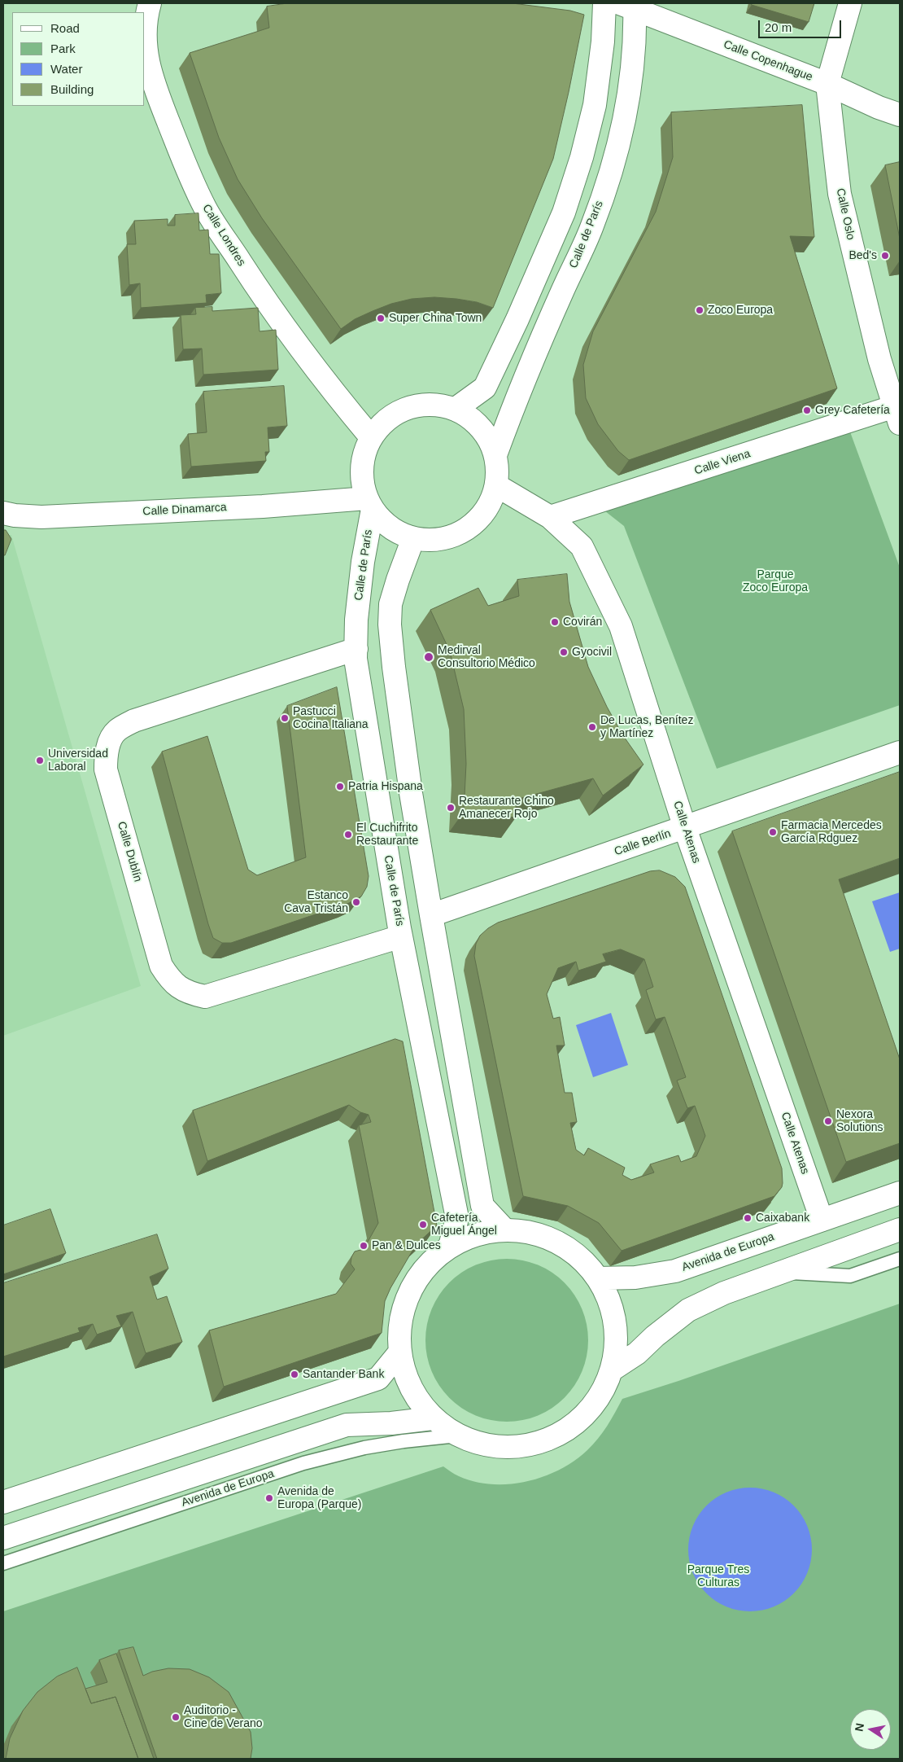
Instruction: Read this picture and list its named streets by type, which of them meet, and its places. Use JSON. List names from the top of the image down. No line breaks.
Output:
{"streets":{"street":["Calle Copenhague","Calle Oslo","Calle de París","Calle Londres","Calle Viena","Calle Dinamarca","Calle Atenas","Calle Berlín","Calle Dublín","Avenida de Europa"]},"crossings":[["Calle Copenhague","Calle Oslo"],["Calle Copenhague","Calle de París"],["Calle Oslo","Calle Viena"],["Calle de París","Calle Londres"],["Calle de París","Calle Dinamarca"],["Calle de París","Calle Atenas"],["Calle de París","Calle Dublín"],["Calle de París","Avenida de Europa"],["Calle Londres","Calle Dinamarca"],["Calle Londres","Calle Atenas"],["Calle Viena","Calle Atenas"],["Calle Dinamarca","Calle Atenas"],["Calle Atenas","Calle Berlín"],["Calle Atenas","Avenida de Europa"]],"parks":["Parque Zoco Europa","Parque Tres Culturas"],"places":["Bed's","Zoco Europa","Super China Town","Grey Cafetería","Covirán","Gyocivil","Medirval Consultorio Médico","Pastucci Cocina Italiana","De Lucas, Benítez y Martínez","Universidad Laboral","Patria Hispana","Restaurante Chino Amanecer Rojo","Farmacia Mercedes García Rdguez","El Cuchifrito Restaurante","Estanco Cava Tristán","Nexora Solutions","Caixabank","Cafetería Miguel Ángel","Pan & Dulces","Santander Bank","Avenida de Europa (Parque)","Auditorio - Cine de Verano"],"legend":["Road","Park","Water","Building"],"scale_bar":"20 m","north":"left"}
